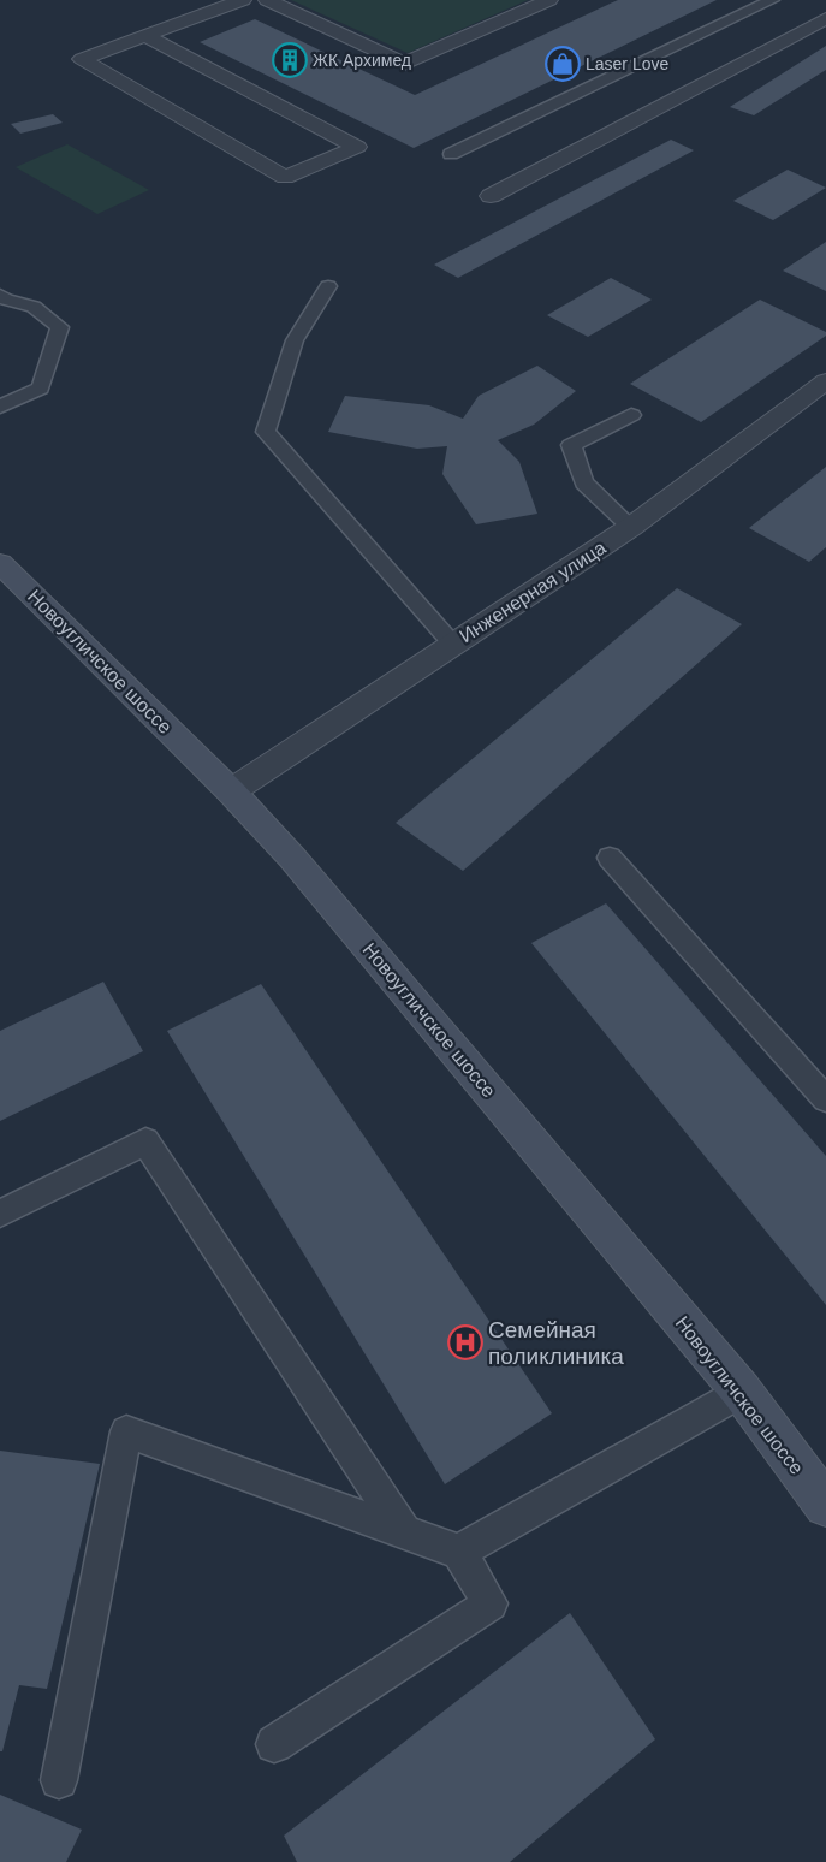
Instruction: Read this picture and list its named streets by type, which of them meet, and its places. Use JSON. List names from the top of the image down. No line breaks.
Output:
{"streets":{"main road":["Новоугличское шоссе"],"street":["Инженерная улица"]},"crossings":[["Инженерная улица","Новоугличское шоссе"]],"places":{"building":["ЖК Архимед"],"shop":["Laser Love"],"hospital":["Семейная поликлиника"]}}
